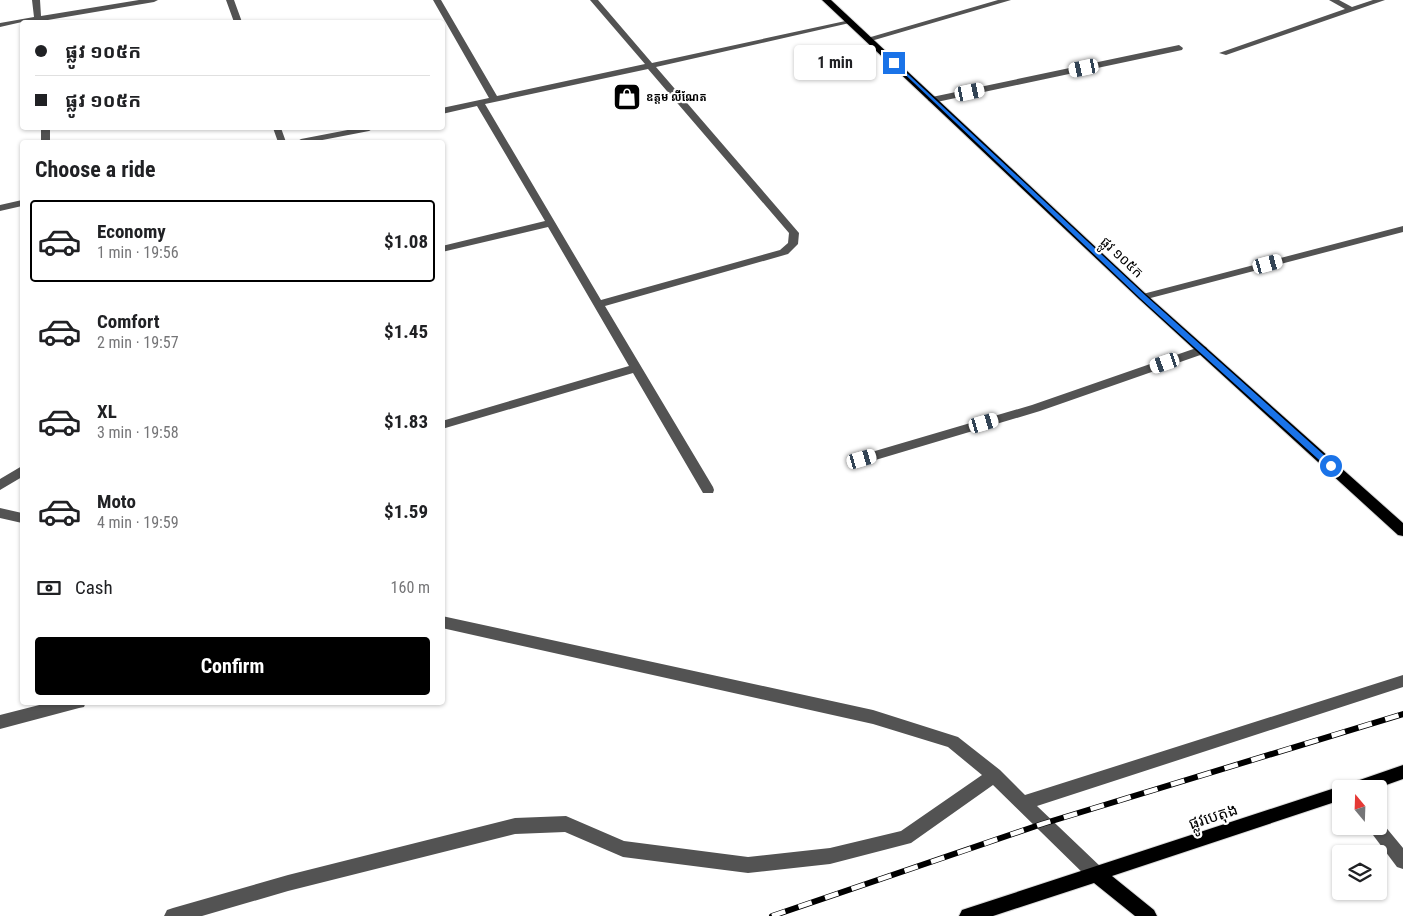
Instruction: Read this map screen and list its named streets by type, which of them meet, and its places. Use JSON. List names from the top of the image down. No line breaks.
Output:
{"streets":{"main road":["ផ្លូវ ១០៥ក","ផ្លូវបេតុង"]},"places":{"shop":["ឧត្តម លីណែត"]},"north":"top","page":{"banner":["ផ្លូវ ១០៥ក","ផ្លូវ ១០៥ក"],"bubble":"1 min","heading":"Choose a ride","list":[{"name":"Economy","note":"1 min · 19:56","value":"$1.08"},{"name":"Comfort","note":"2 min · 19:57","value":"$1.45"},{"name":"XL","note":"3 min · 19:58","value":"$1.83"},{"name":"Moto","note":"4 min · 19:59","value":"$1.59"}],"pay":["Cash","160 m"],"buttons":"Confirm"}}
